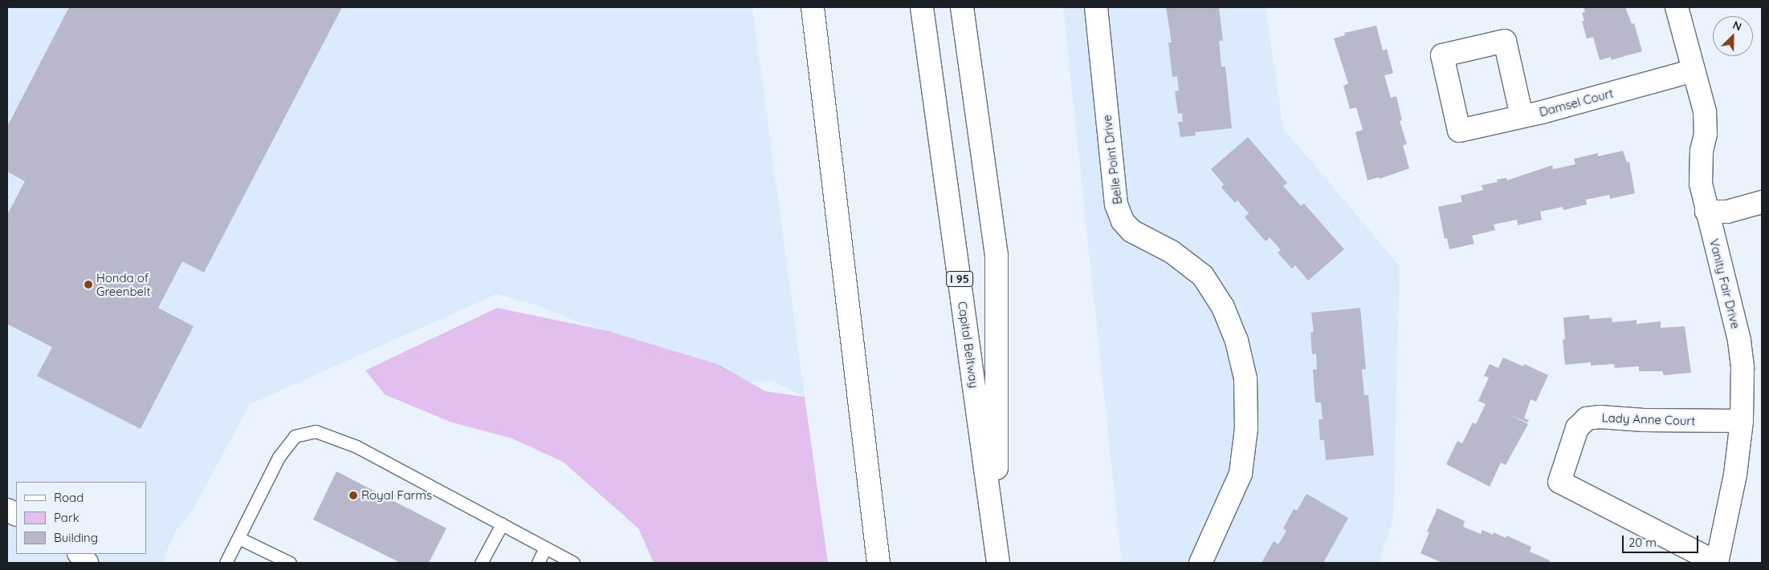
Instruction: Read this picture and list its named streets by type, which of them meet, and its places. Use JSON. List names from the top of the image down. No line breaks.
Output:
{"streets":{"main road":["Damsel Court","Belle Point Drive","I 95","Vanity Fair Drive","Capital Beltway","Lady Anne Court"]},"crossings":[["Damsel Court","Vanity Fair Drive"],["Vanity Fair Drive","Lady Anne Court"]],"places":["Honda of Greenbelt","Royal Farms"],"legend":["Road","Park","Building"],"scale_bar":"20 m","north":"top right"}
